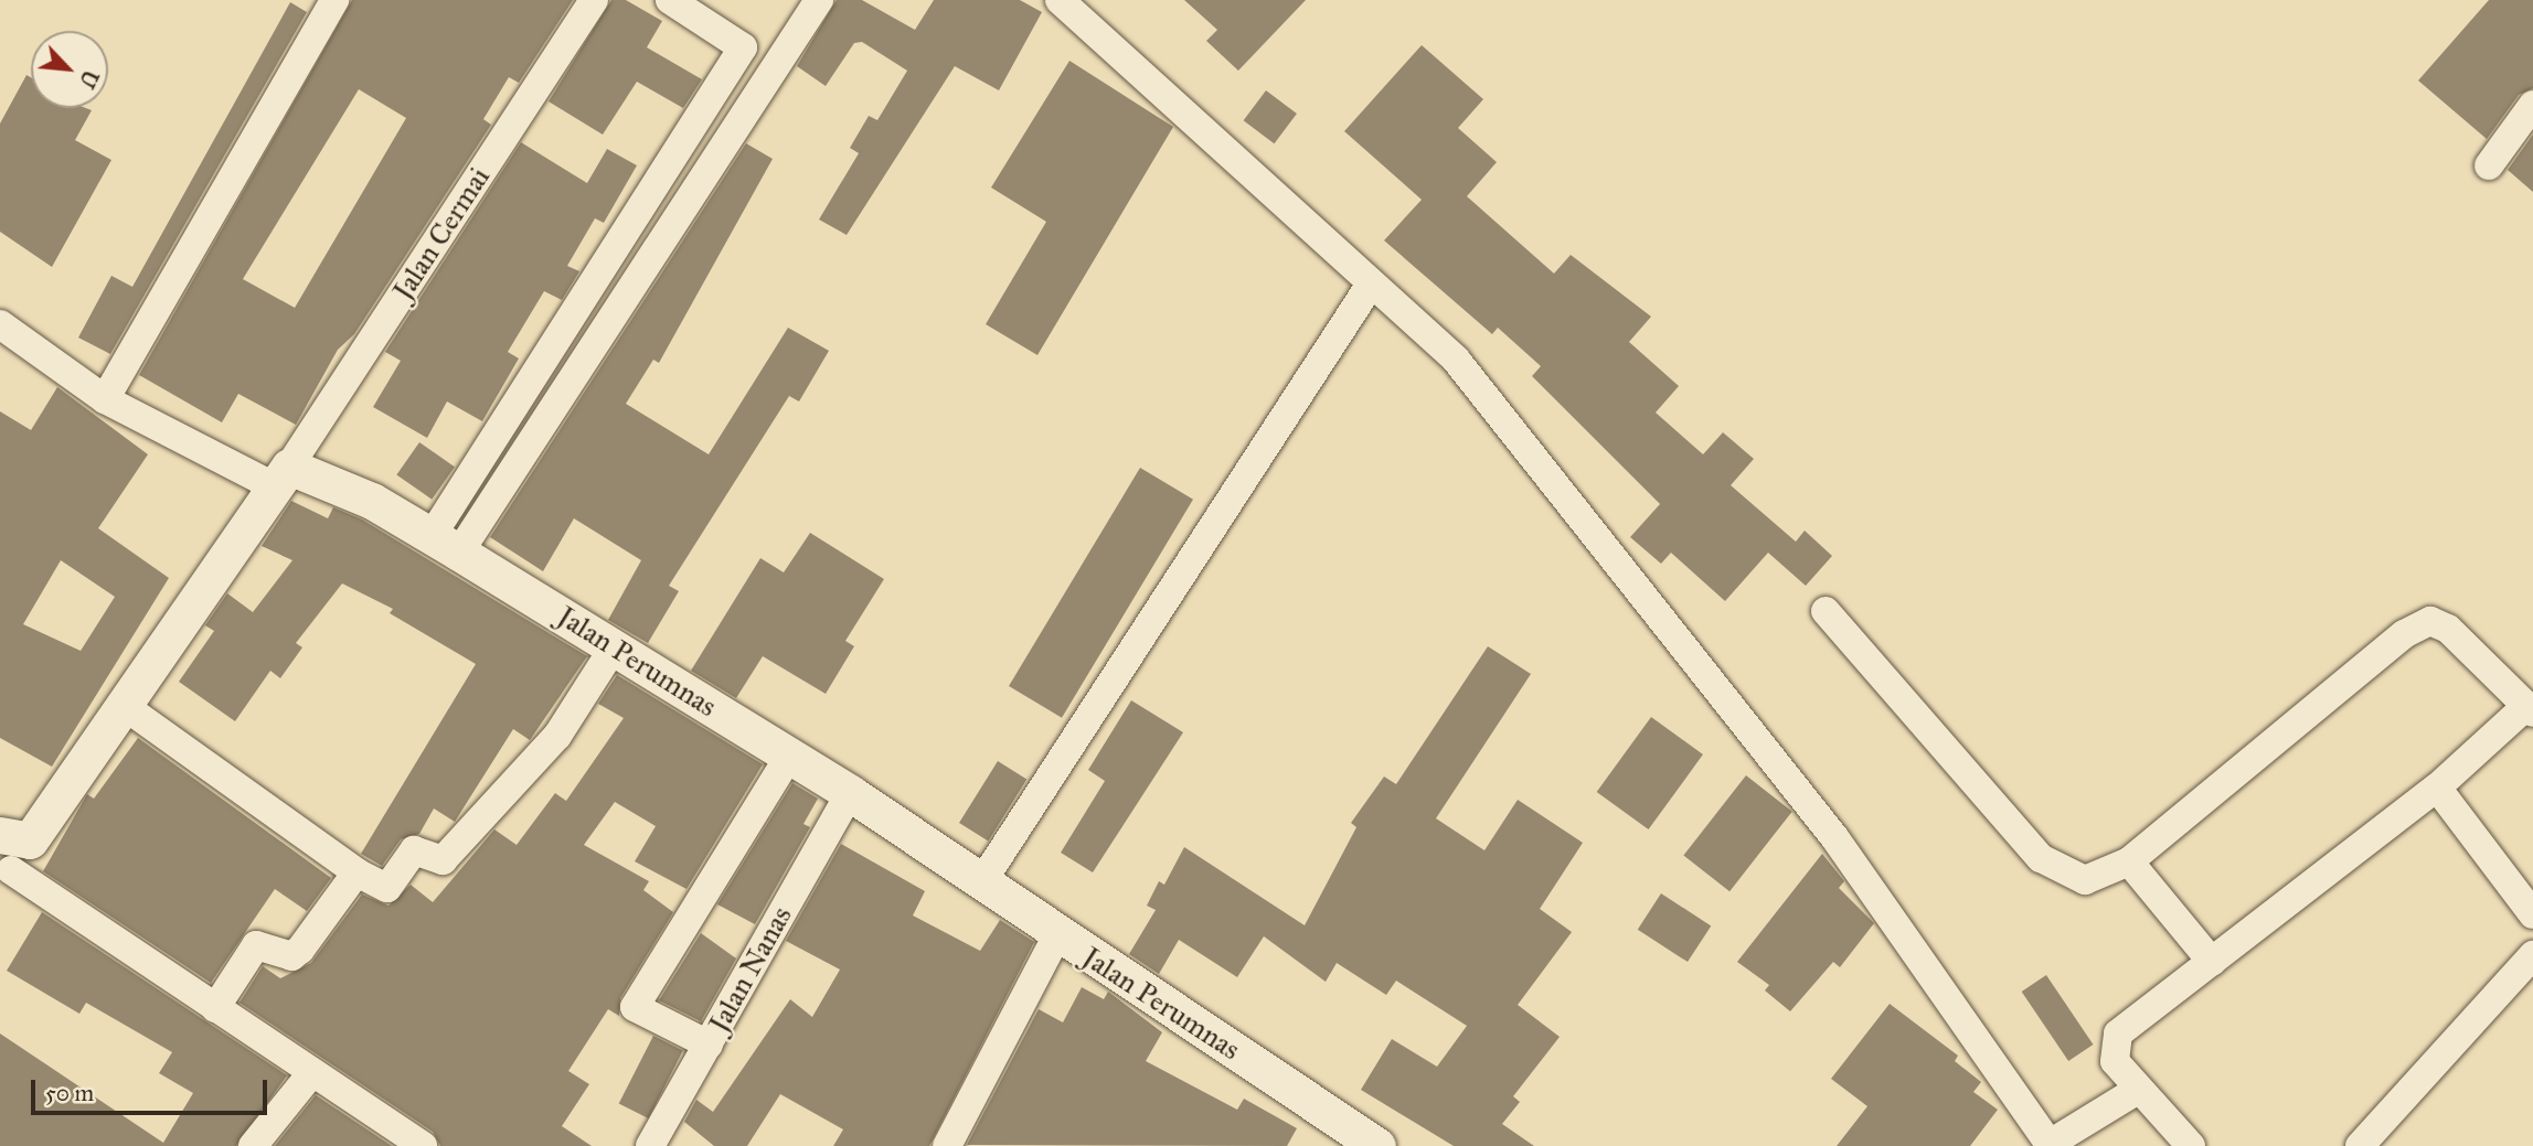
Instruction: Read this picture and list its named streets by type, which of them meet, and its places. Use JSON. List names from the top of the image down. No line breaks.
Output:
{"streets":{"street":["Jalan Cermai","Jalan Perumnas","Jalan Nanas"]},"crossings":[["Jalan Cermai","Jalan Perumnas"],["Jalan Perumnas","Jalan Nanas"]],"scale_bar":"50 m","north":"bottom right"}
